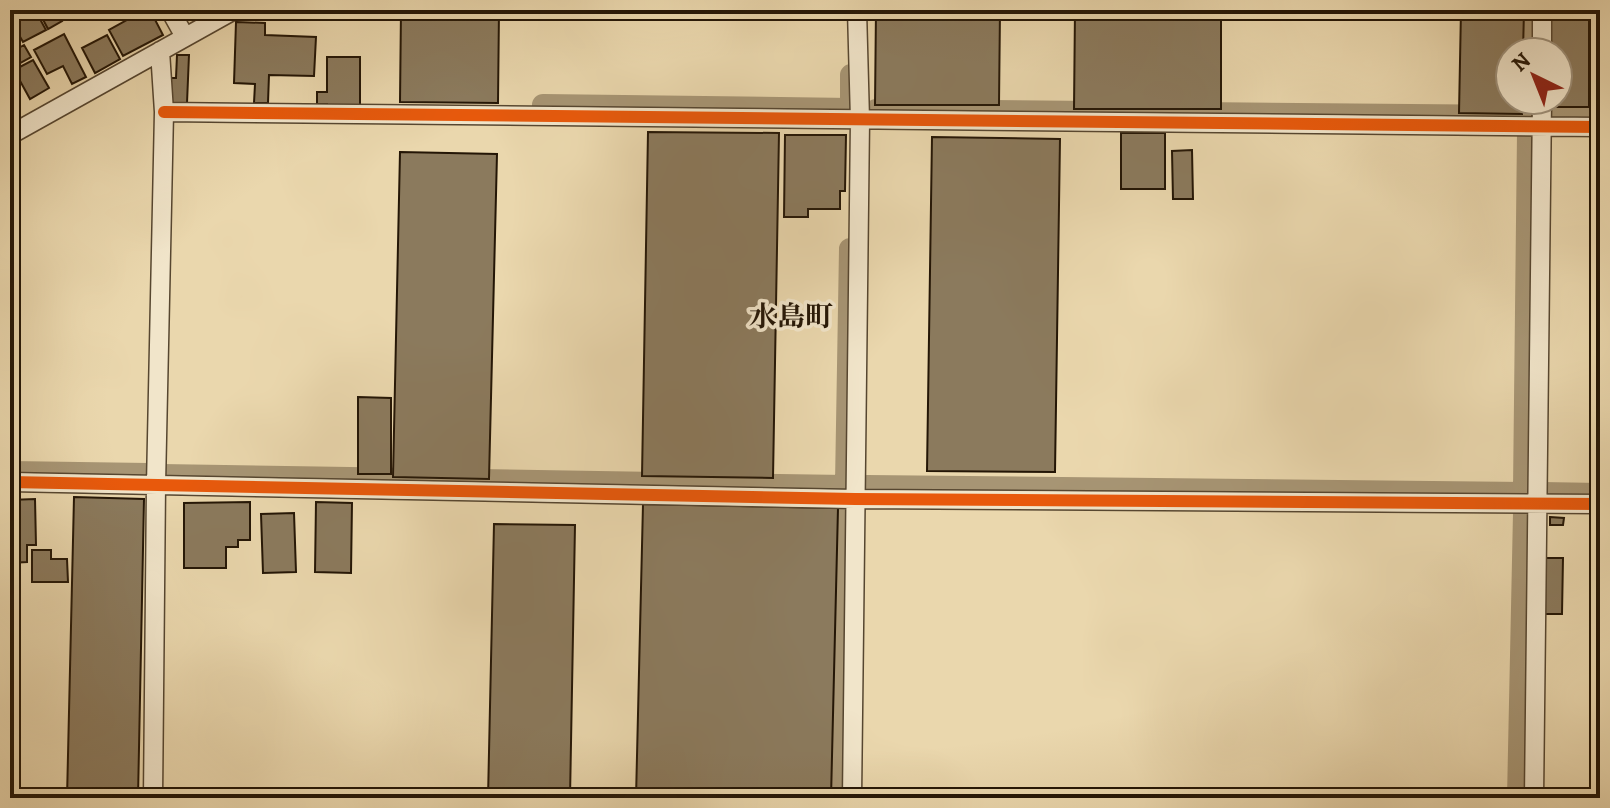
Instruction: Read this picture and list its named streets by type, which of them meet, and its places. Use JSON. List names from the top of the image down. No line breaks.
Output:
{"districts":["水島町"],"north":"top left"}
